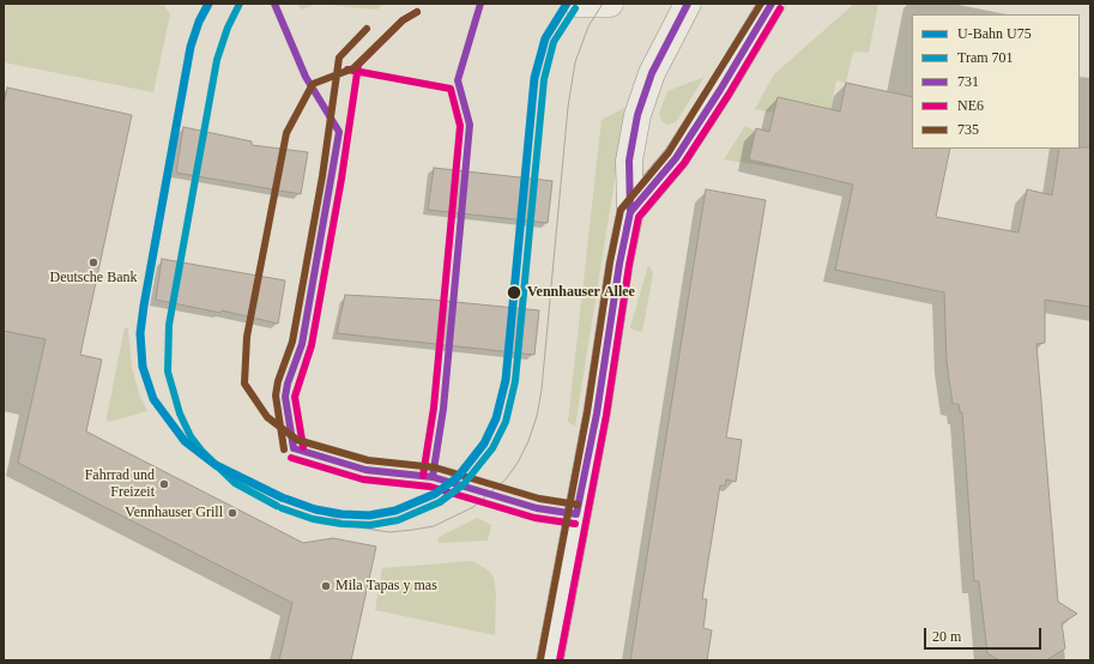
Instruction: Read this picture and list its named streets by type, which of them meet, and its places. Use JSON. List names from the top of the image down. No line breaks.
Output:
{"places":["Deutsche Bank","Vennhauser Allee","Fahrrad und Freizeit","Vennhauser Grill","Mila Tapas y mas"],"lines":["metro line U75","tram line 701","transit line 731","transit line 735","transit line NE6"],"legend":["U-Bahn U75","Tram 701","731","NE6","735"],"scale_bar":"20 m"}
